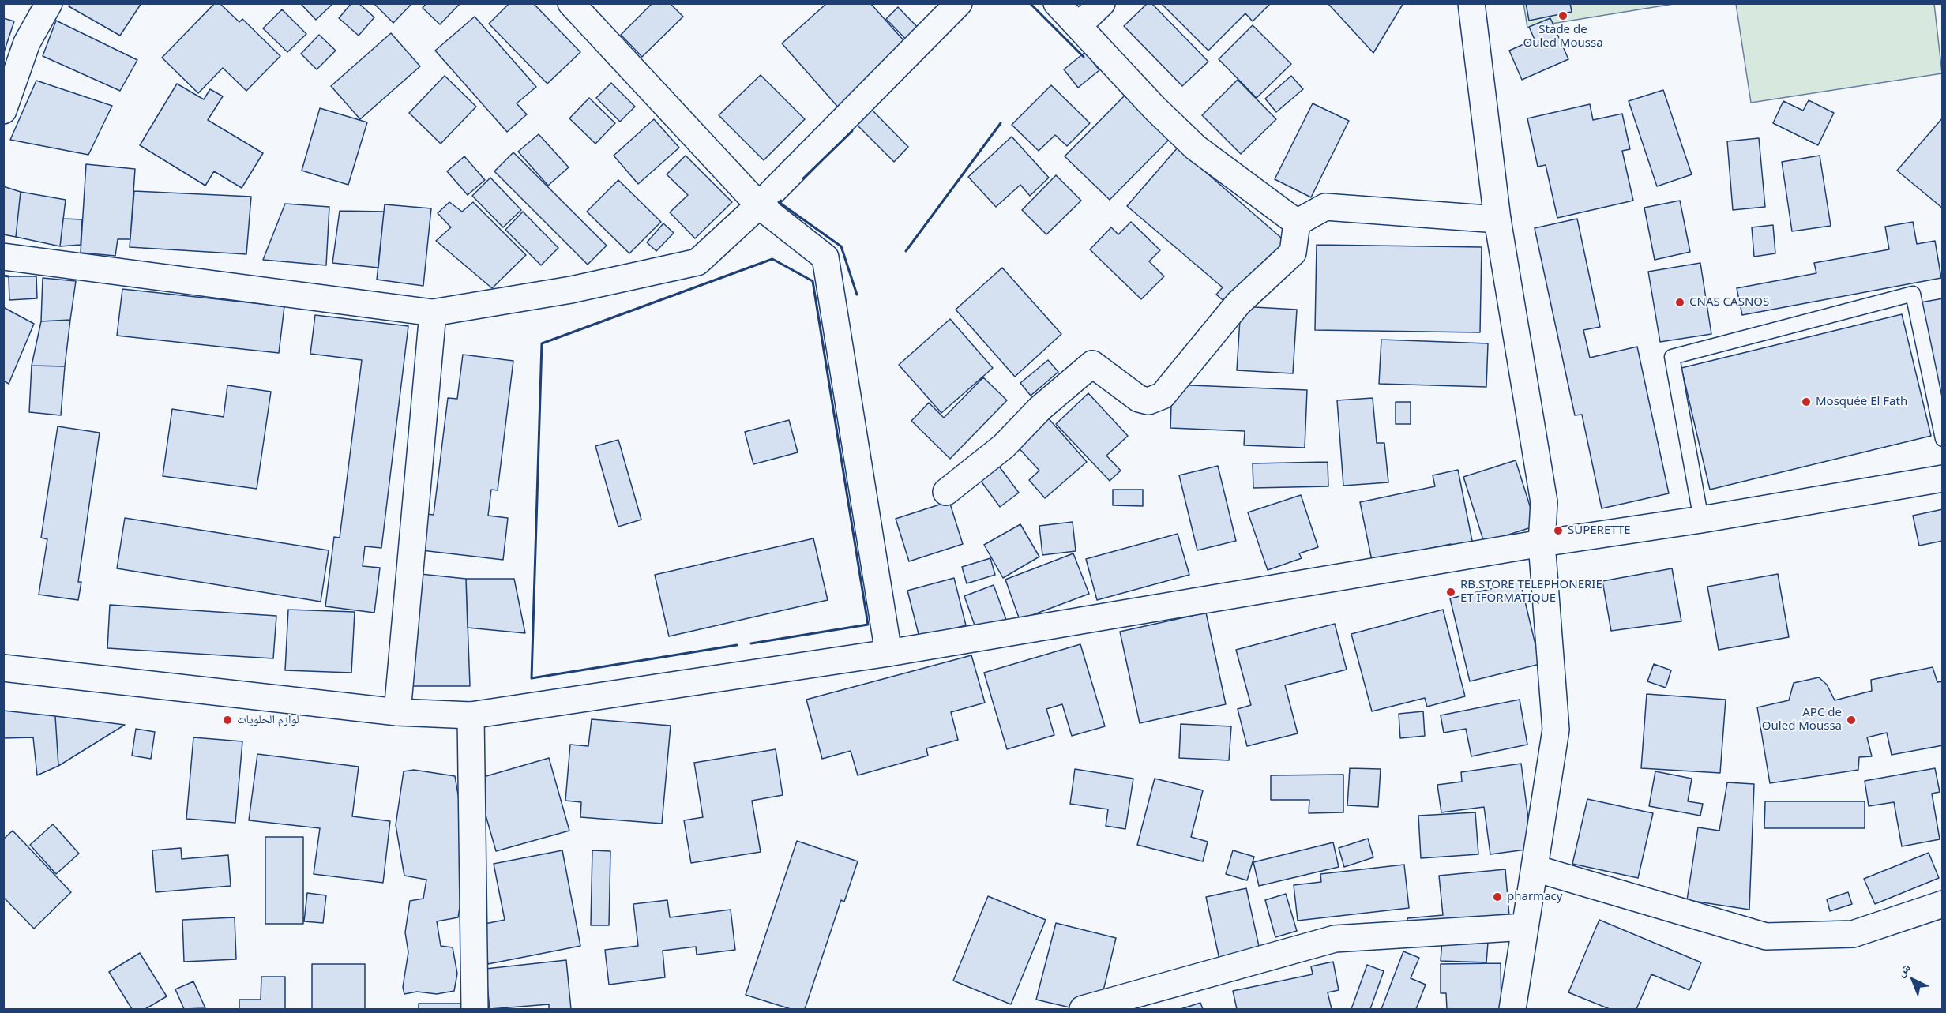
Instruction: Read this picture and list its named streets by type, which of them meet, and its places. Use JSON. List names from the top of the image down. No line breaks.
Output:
{"places":["Stade de Ouled Moussa","CNAS CASNOS","Mosquée El Fath","SUPERETTE","RB.STORE TELEPHONERIE ET IFORMATIQUE","لوازم الحلويات","APC de Ouled Moussa","pharmacy"],"north":"top left"}
